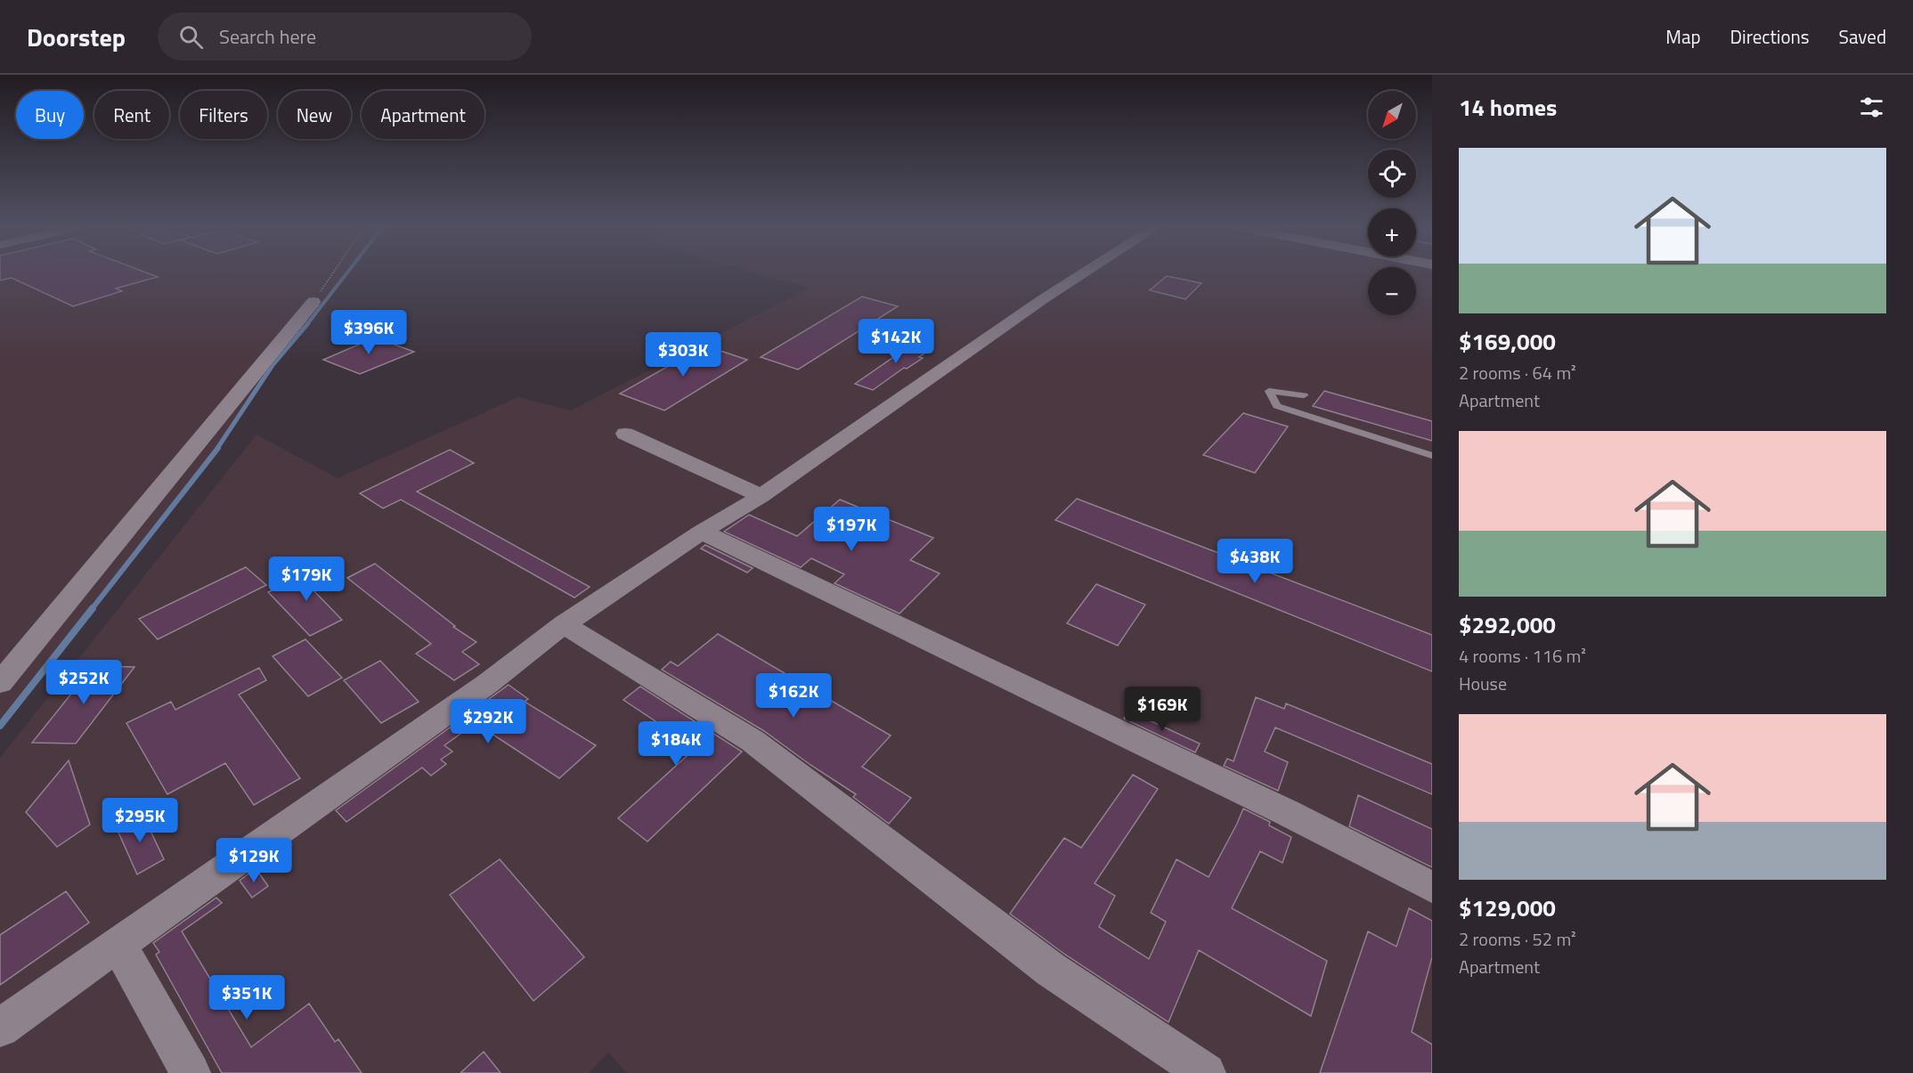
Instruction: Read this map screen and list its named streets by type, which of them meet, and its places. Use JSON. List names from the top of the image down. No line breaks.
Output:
{"north":"bottom left","page":{"header":"Doorstep","search":"Search here","nav":["Map","Directions","Saved"],"heading":"14 homes","map_buttons":["+","−"],"chip":["Buy","Rent","Filters","New","Apartment"],"list":[{"name":"$169,000","note":"2 rooms · 64 m² · Apartment"},{"name":"$292,000","note":"4 rooms · 116 m² · House"},{"name":"$129,000","note":"2 rooms · 52 m² · Apartment"}],"price":["$396K","$142K","$303K","$197K","$438K","$179K","$252K","$162K","$169K","$292K","$184K","$295K","$129K","$351K"]}}
